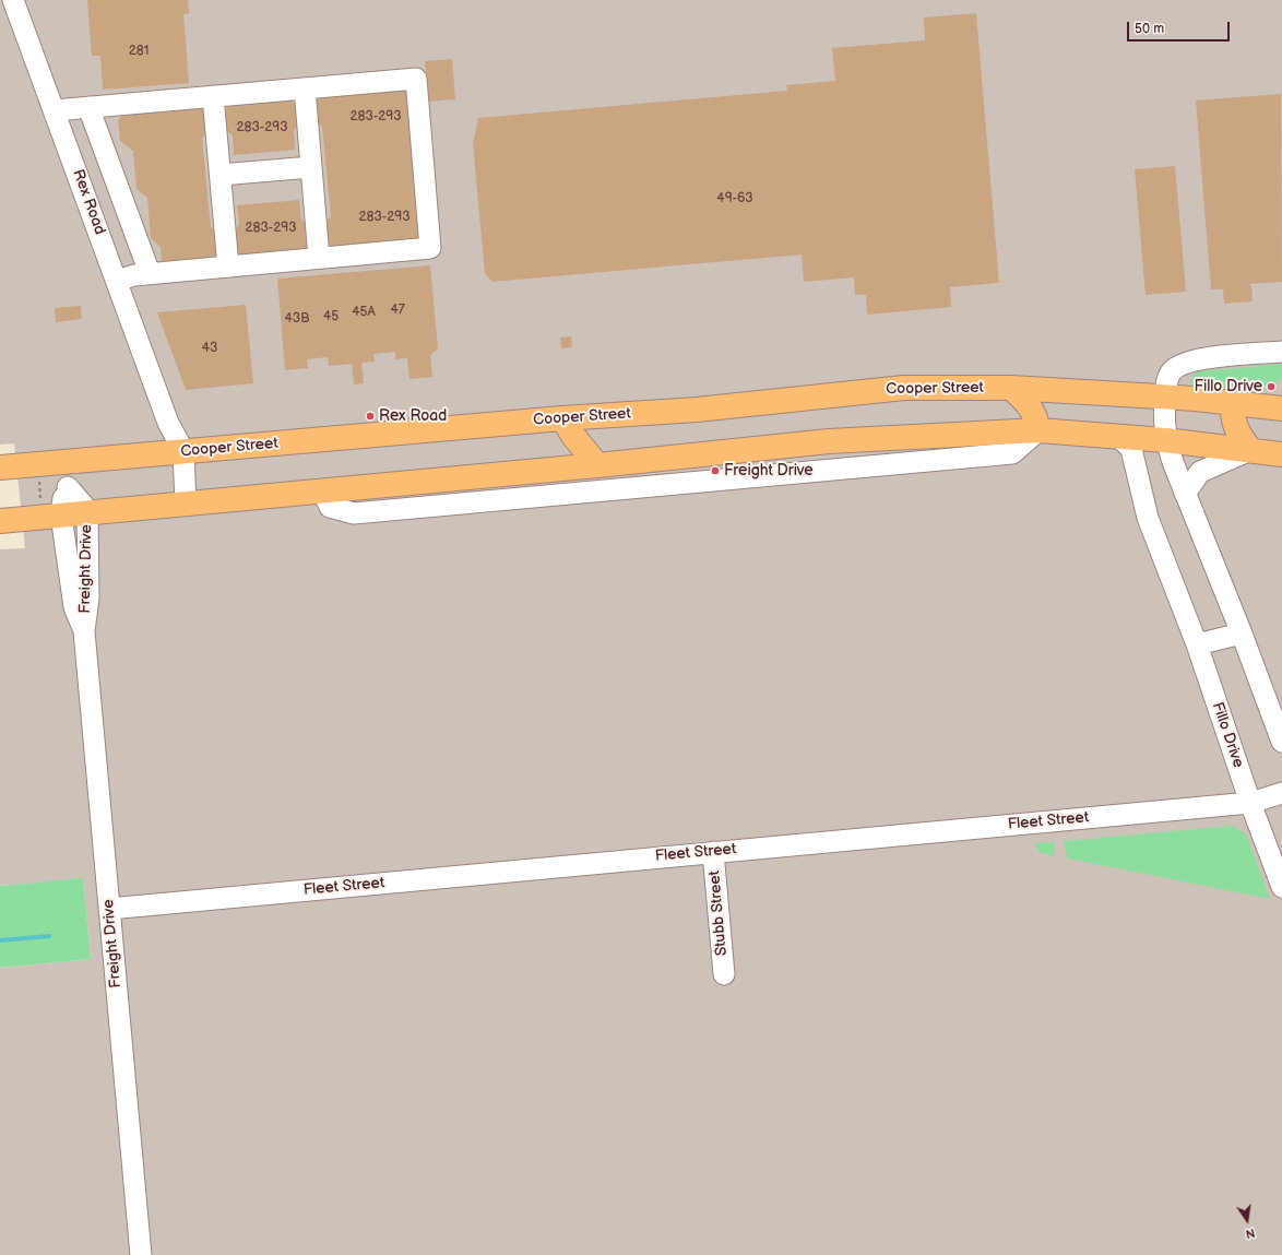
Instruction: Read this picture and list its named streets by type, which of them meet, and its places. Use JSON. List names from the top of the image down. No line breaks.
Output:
{"streets":{"main road":["Cooper Street"],"street":["Rex Road","Freight Drive","Fillo Drive","Fleet Street","Stubb Street"]},"crossings":[["Rex Road","Cooper Street"],["Cooper Street","Freight Drive"],["Freight Drive","Fleet Street"],["Fillo Drive","Fleet Street"],["Fleet Street","Stubb Street"]],"places":["Fillo Drive","Rex Road","Freight Drive"],"house_numbers":["281","283-293","283-293","49-63","283-293","283-293","47","45A","45","43B","43"],"scale_bar":"50 m","north":"bottom"}
